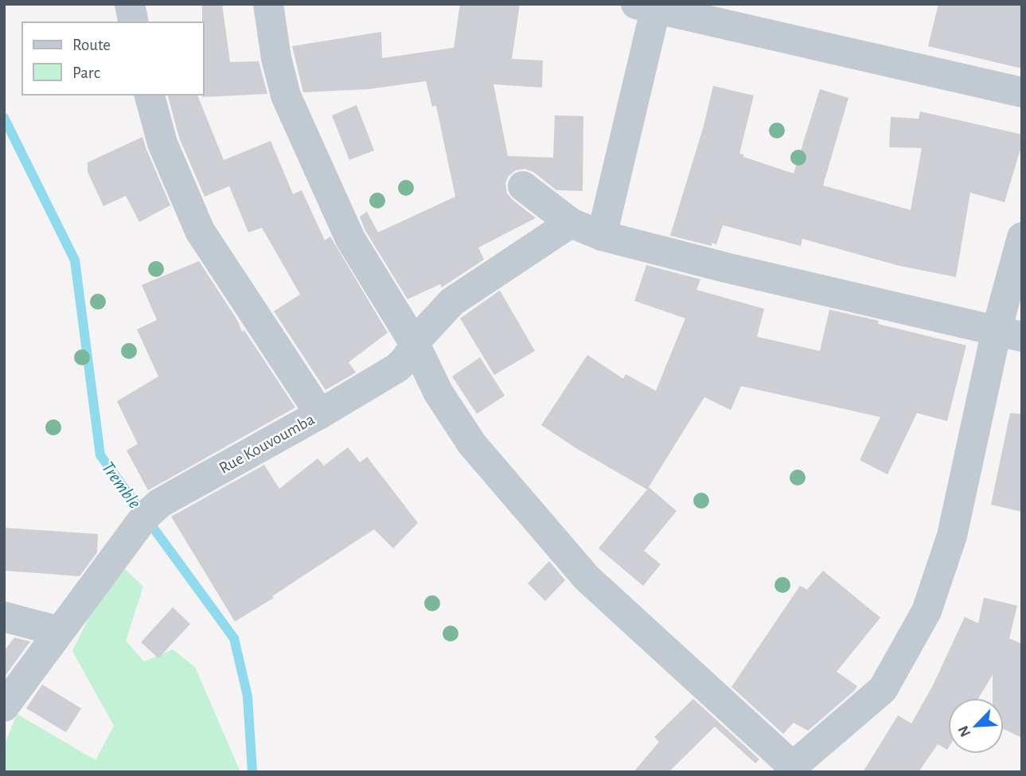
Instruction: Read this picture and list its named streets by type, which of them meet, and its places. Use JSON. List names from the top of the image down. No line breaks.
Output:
{"streets":{"street":["Rue Kouvoumba"]},"water":["Tremble"],"legend":["Route","Parc"],"north":"bottom left"}
